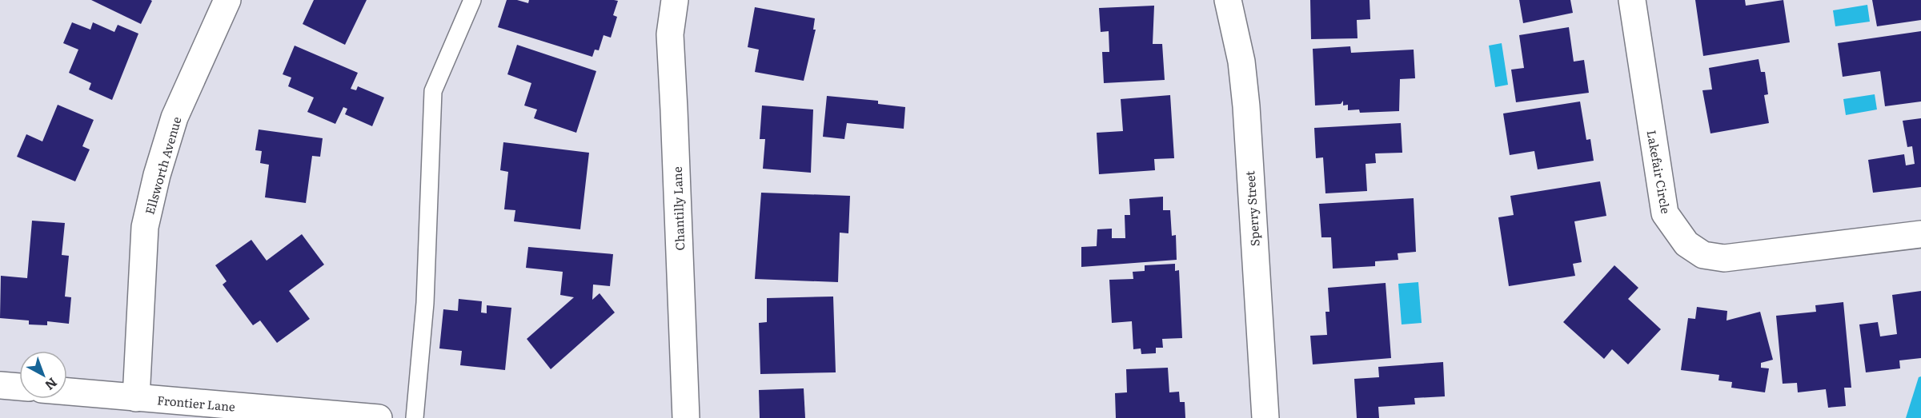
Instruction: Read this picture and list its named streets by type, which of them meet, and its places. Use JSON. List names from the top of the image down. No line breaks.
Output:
{"streets":{"street":["Ellsworth Avenue","Lakefair Circle","Chantilly Lane","Sperry Street","Frontier Lane"]},"crossings":[["Ellsworth Avenue","Frontier Lane"]],"north":"bottom right"}
